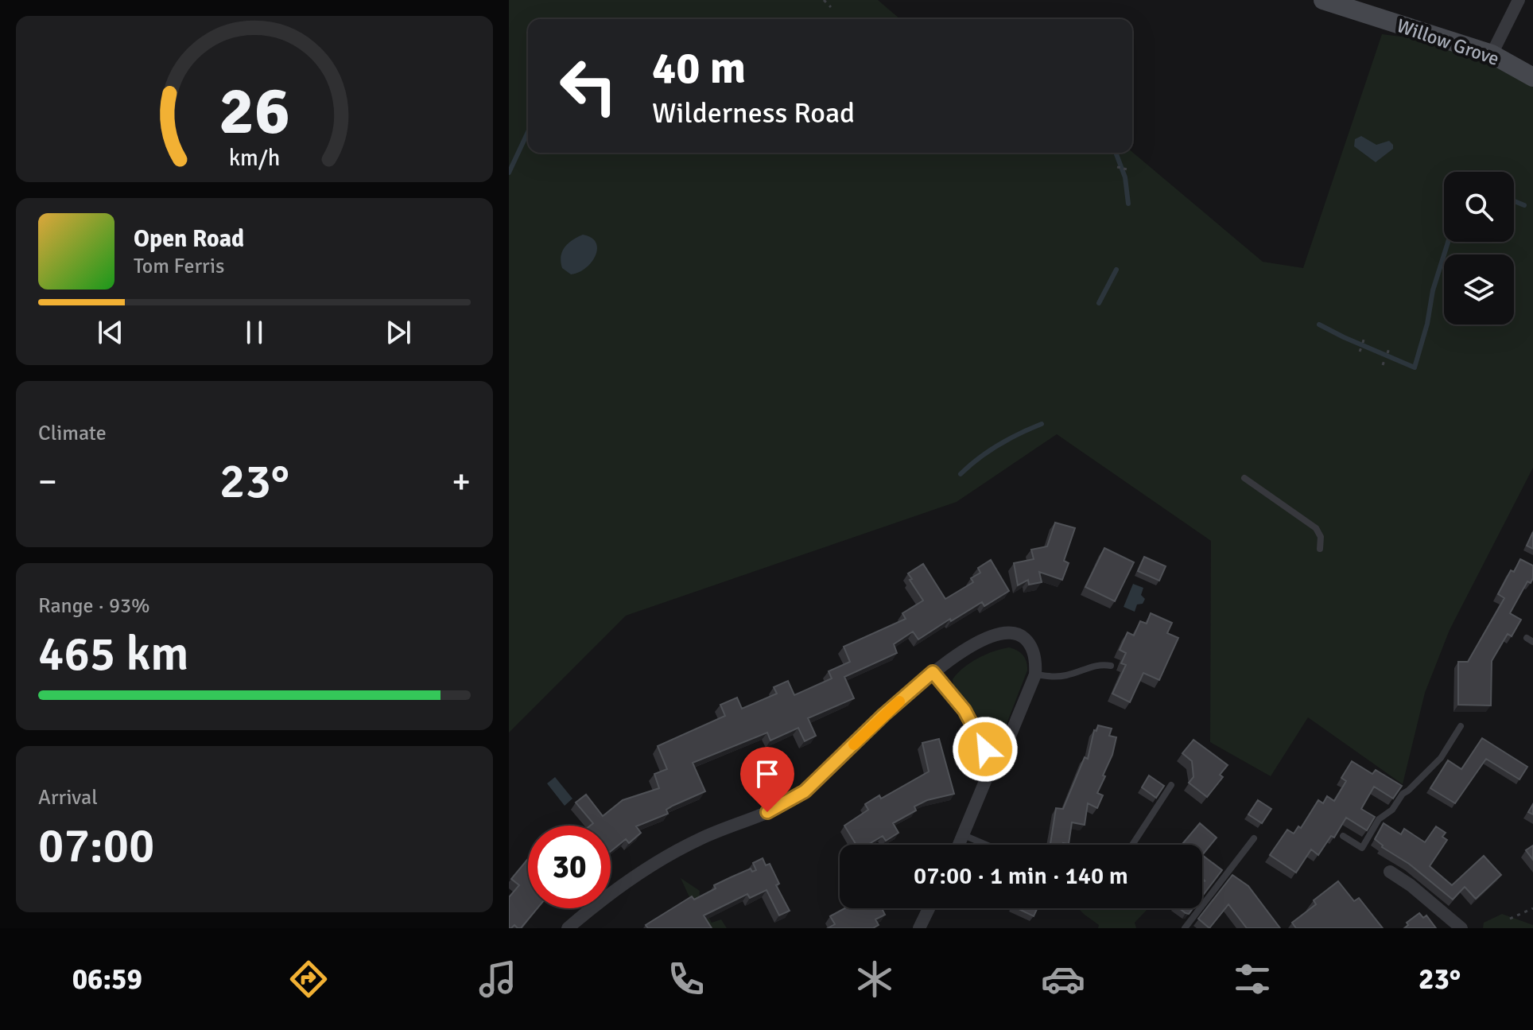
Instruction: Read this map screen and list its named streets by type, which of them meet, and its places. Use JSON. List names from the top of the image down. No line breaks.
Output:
{"streets":{"street":["Willow Grove"]},"page":{"turn":["40 m","Wilderness Road"],"song":["Open Road","Tom Ferris"],"tile":["Climate",["Range · 93%","465 km"],["Arrival","07:00"]],"heat":["−","23°","+"],"limit":"30","trip":"07:00 · 1 min · 140 m","tabs":["06:59","23°"],"gauge":["26","km/h"]}}
